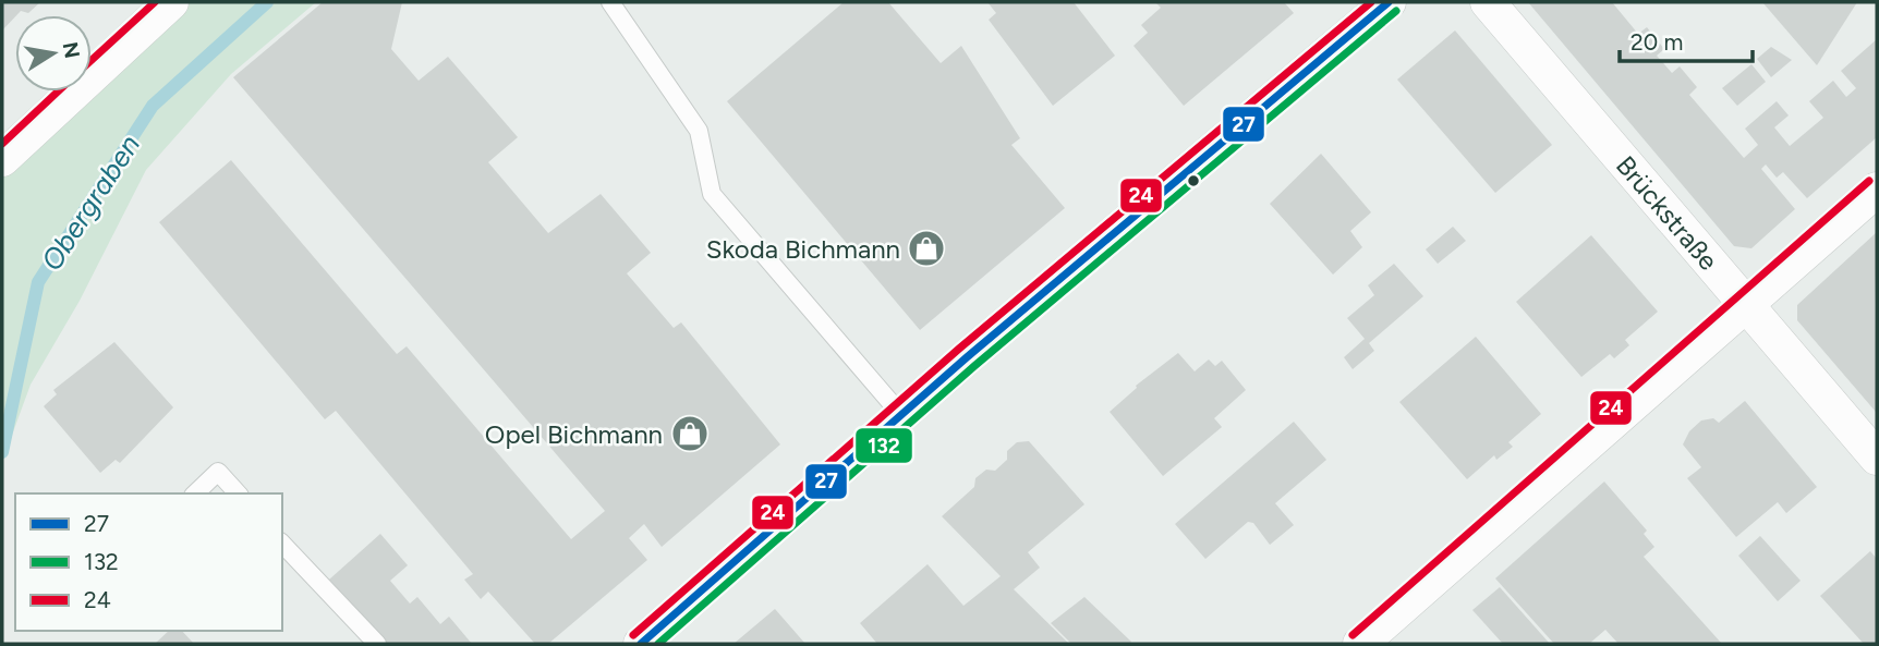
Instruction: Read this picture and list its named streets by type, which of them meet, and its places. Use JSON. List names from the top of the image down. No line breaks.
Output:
{"streets":{"street":["Brückstraße"]},"water":["Obergraben"],"places":{"shop":["Skoda Bichmann","Opel Bichmann"]},"lines":["transit line 27","transit line 24","transit line 132"],"legend":["27","132","24"],"scale_bar":"20 m","north":"right"}
